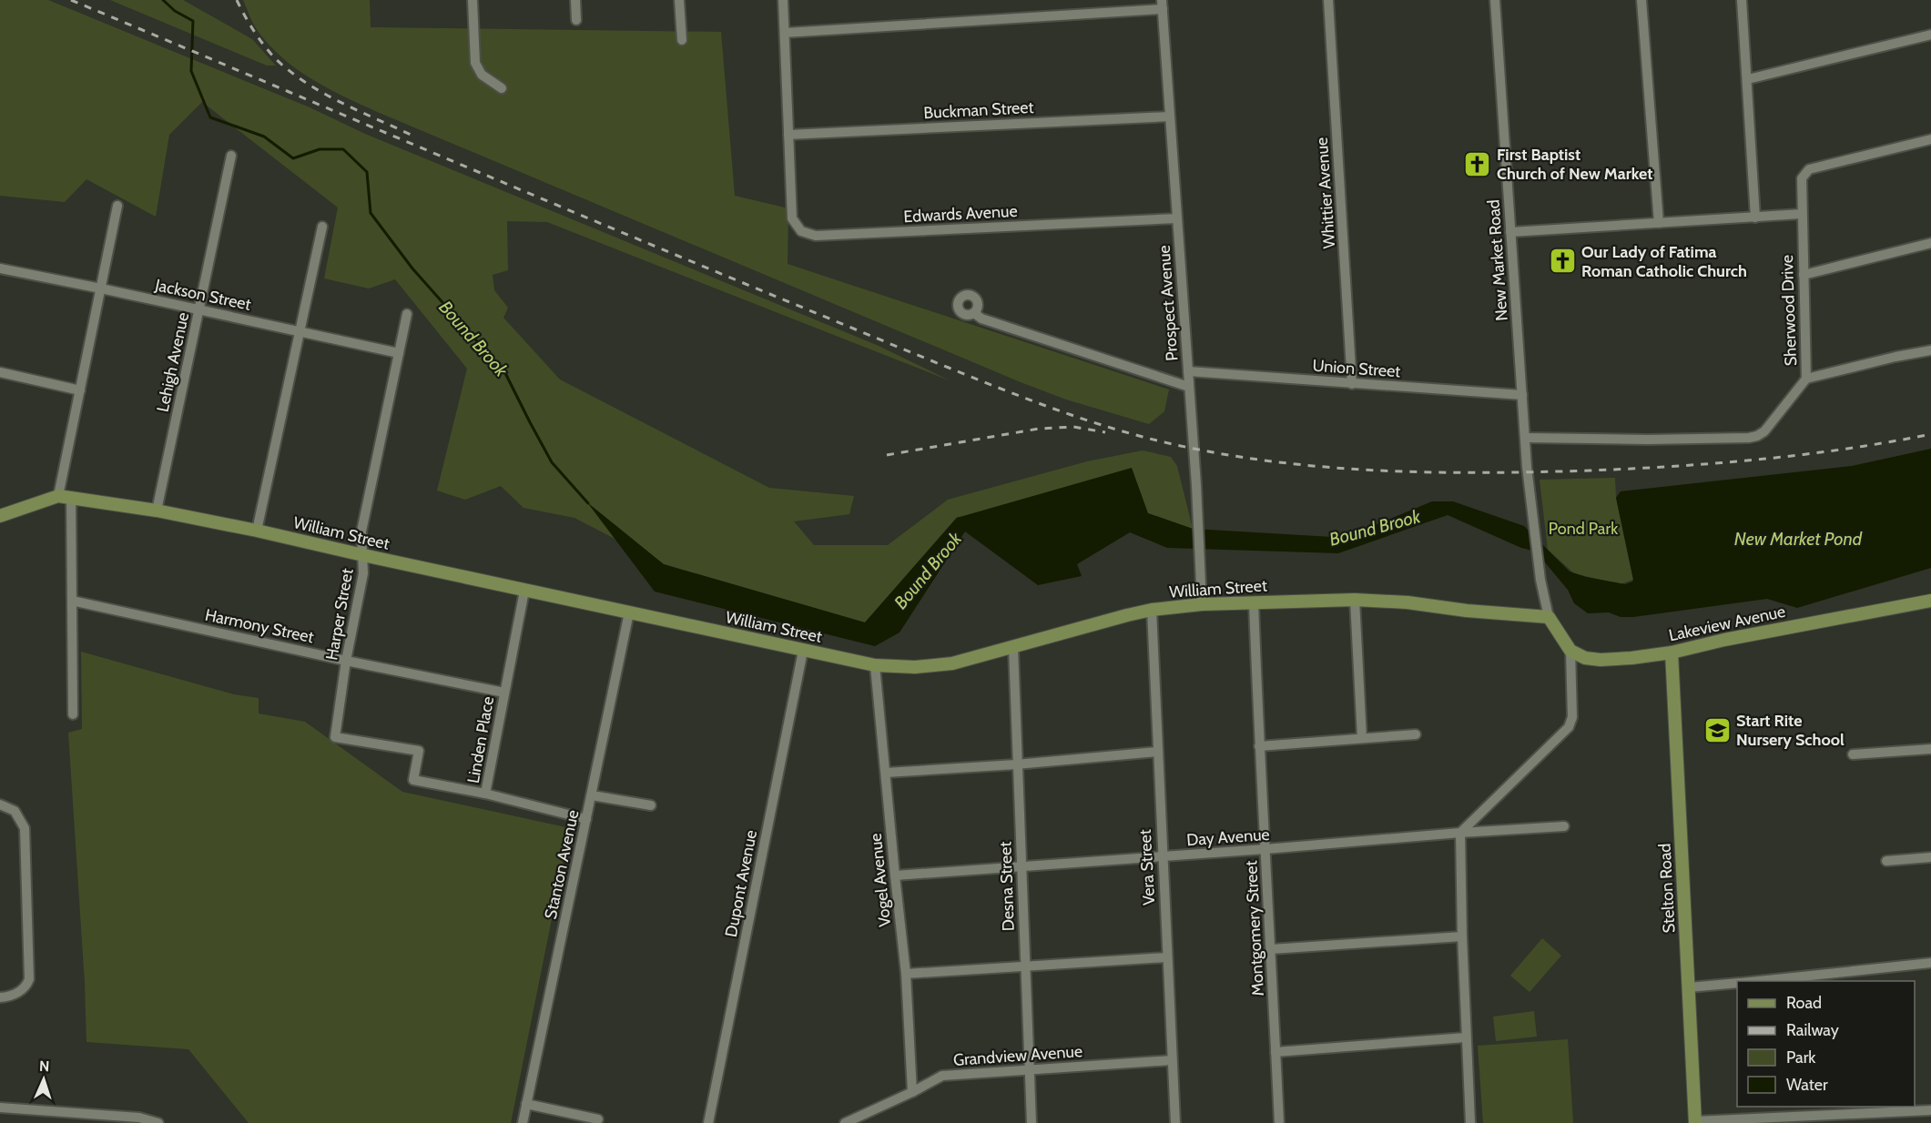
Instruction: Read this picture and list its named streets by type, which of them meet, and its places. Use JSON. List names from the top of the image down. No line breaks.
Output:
{"streets":{"main road":["William Street","Lakeview Avenue","Stelton Road"],"street":["Buckman Street","Whittier Avenue","Edwards Avenue","New Market Road","Jackson Street","Prospect Avenue","Sherwood Drive","Lehigh Avenue","Union Street","Harper Street","Harmony Street","Linden Place","Day Avenue","Stanton Avenue","Vera Street","Vogel Avenue","Dupont Avenue","Desna Street","Montgomery Street","Grandview Avenue"]},"crossings":[["Buckman Street","Edwards Avenue"],["Buckman Street","Prospect Avenue"],["Whittier Avenue","Union Street"],["Edwards Avenue","Prospect Avenue"],["New Market Road","Sherwood Drive"],["New Market Road","Union Street"],["New Market Road","William Street"],["Jackson Street","Lehigh Avenue"],["Jackson Street","Harper Street"],["Prospect Avenue","Union Street"],["Prospect Avenue","William Street"],["Lehigh Avenue","William Street"],["William Street","Harper Street"],["William Street","Linden Place"],["William Street","Stanton Avenue"],["William Street","Vera Street"],["William Street","Vogel Avenue"],["William Street","Dupont Avenue"],["William Street","Desna Street"],["William Street","Montgomery Street"],["Harper Street","Harmony Street"],["Harper Street","Linden Place"],["Lakeview Avenue","Stelton Road"],["Harmony Street","Linden Place"],["Linden Place","Stanton Avenue"],["Day Avenue","Vera Street"],["Day Avenue","Vogel Avenue"],["Day Avenue","Desna Street"],["Day Avenue","Montgomery Street"],["Vera Street","Grandview Avenue"],["Vogel Avenue","Grandview Avenue"],["Desna Street","Grandview Avenue"]],"water":["Bound Brook","New Market Pond"],"parks":["Pond Park"],"places":{"church":["First Baptist Church of New Market","Our Lady of Fatima Roman Catholic Church"],"school or university":["Start Rite Nursery School"]},"legend":["Road","Railway","Park","Water"],"north":"top"}
